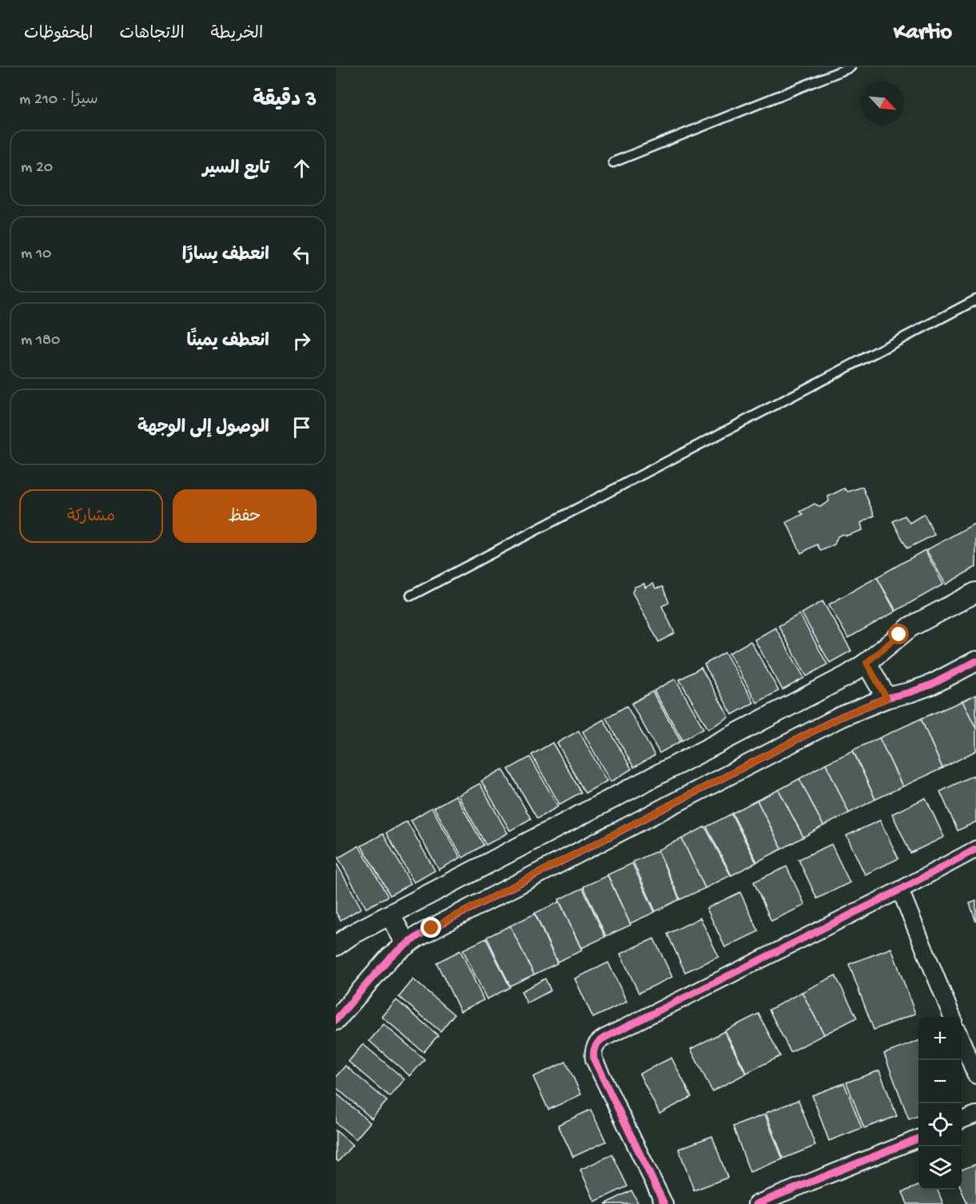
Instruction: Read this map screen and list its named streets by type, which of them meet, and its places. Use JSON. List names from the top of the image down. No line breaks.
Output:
{"north":"bottom right","page":{"header":"Kartio","nav":["الخريطة","الاتجاهات","المحفوظات"],"heading":["3 دقيقة","سيرًا · 210 m"],"list":[["تابع السير","20 m"],["انعطف يسارًا","10 m"],["انعطف يمينًا","180 m"],"الوصول إلى الوجهة"],"buttons":["حفظ","مشاركة"],"map_buttons":["+","−"]}}
